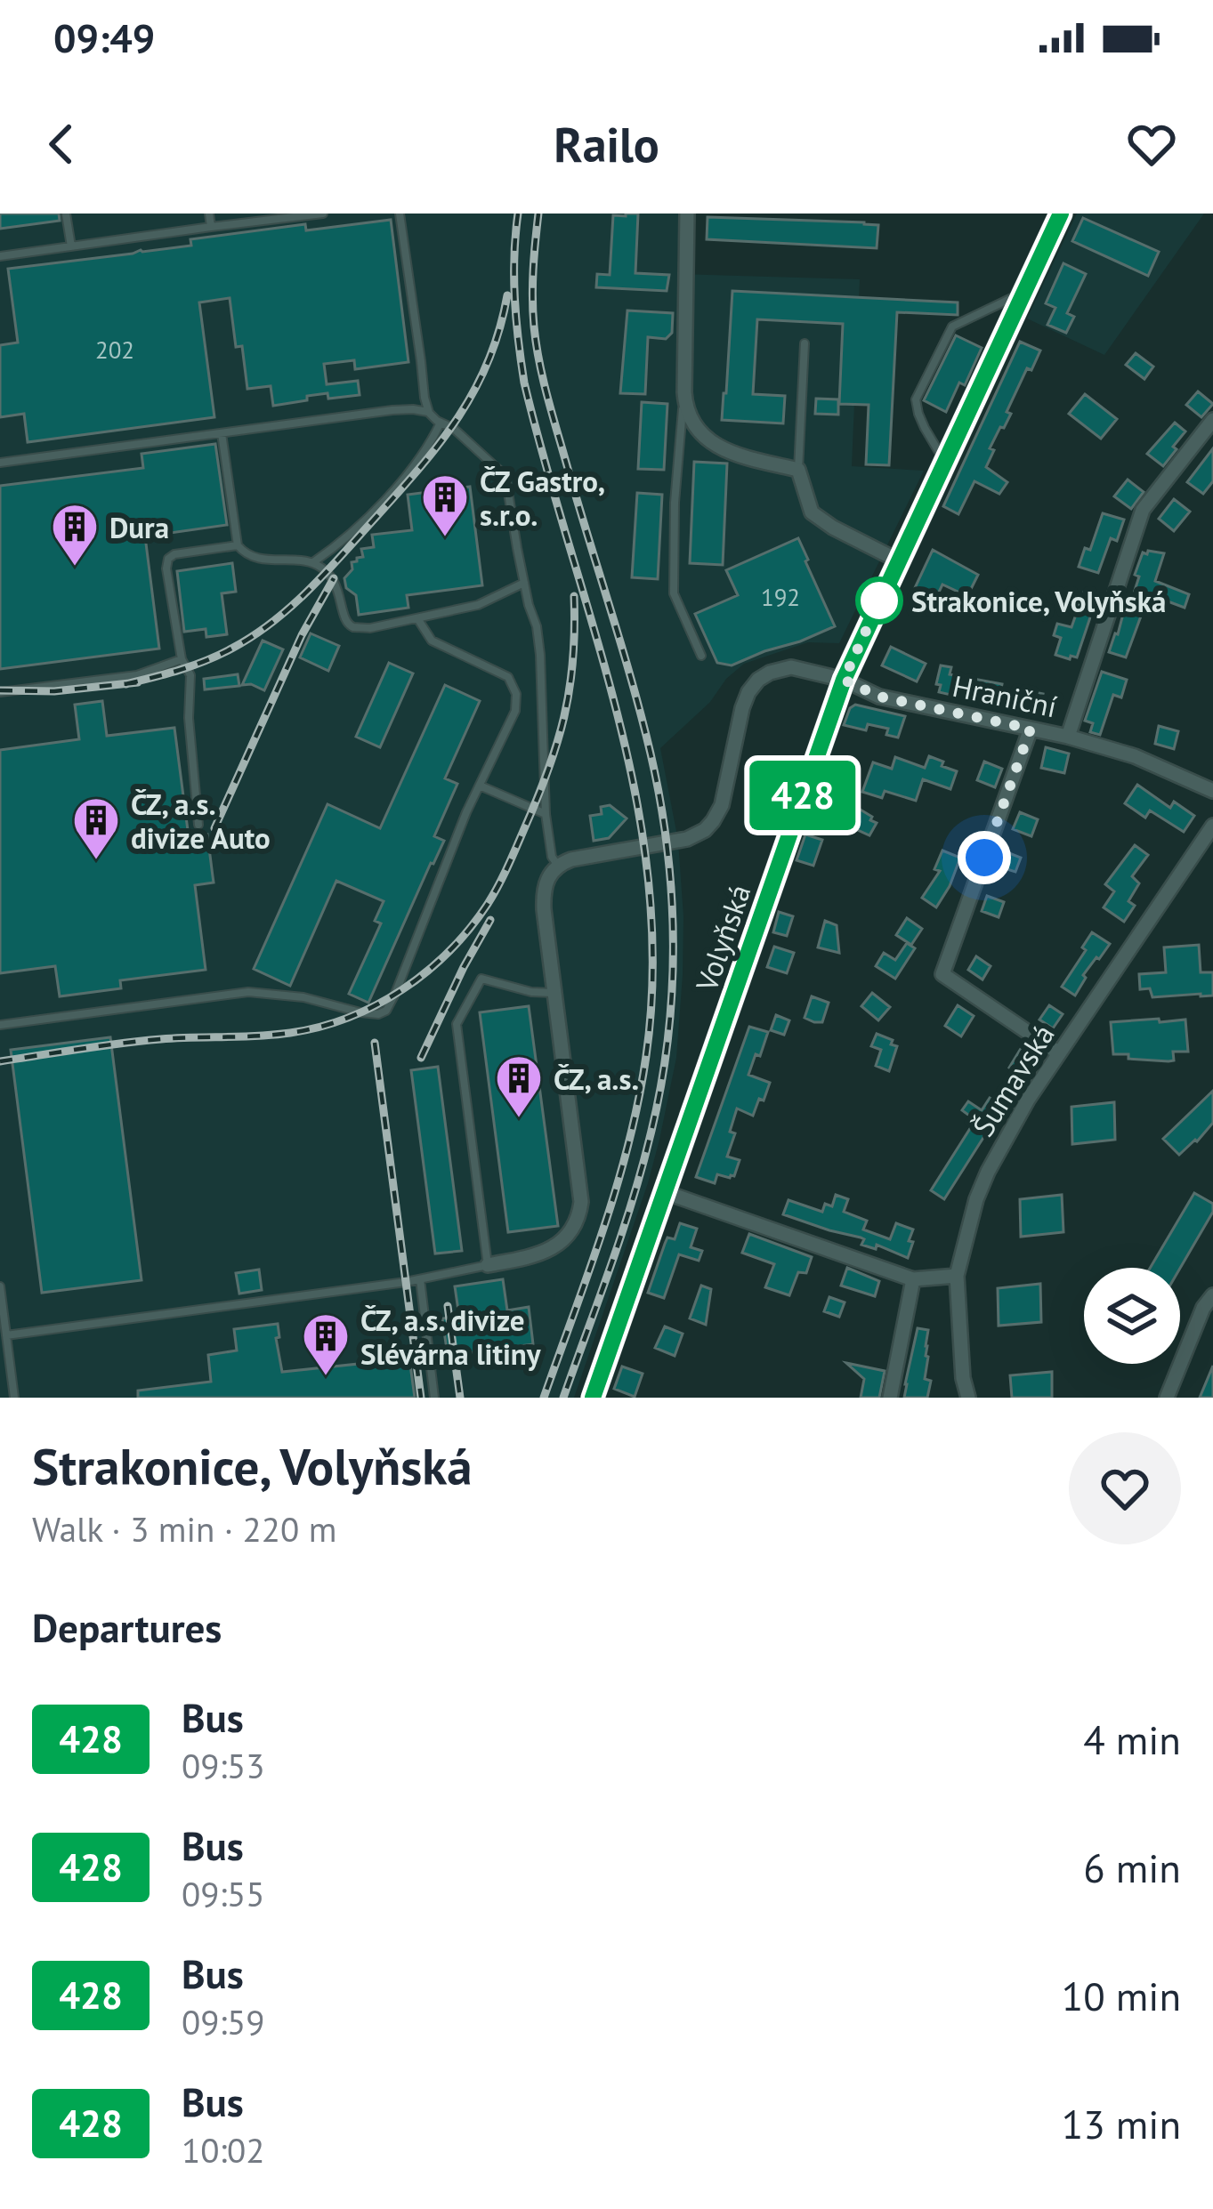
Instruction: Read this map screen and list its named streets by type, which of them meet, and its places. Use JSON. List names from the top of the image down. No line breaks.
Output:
{"streets":{"main road":["Volyňská"],"street":["Hraniční","Šumavská"]},"crossings":[["Hraniční","Volyňská"]],"places":{"building":["ČZ Gastro, s.r.o.","Dura","ČZ, a.s. divize Auto","ČZ, a.s.","ČZ, a.s. divize Slévárna litiny"],"other":["Strakonice, Volyňská"]},"lines":["bus line 428"],"house_numbers":["202","192"],"page":{"status":"09:49","header":"Railo","on_map":"428","heading":[["Strakonice, Volyňská","Walk · 3 min · 220 m"],"Departures"],"list":[{"mark":"428","name":"Bus","note":"09:53","value":"4 min"},{"mark":"428","name":"Bus","note":"09:55","value":"6 min"},{"mark":"428","name":"Bus","note":"09:59","value":"10 min"},{"mark":"428","name":"Bus","note":"10:02","value":"13 min"}]}}
